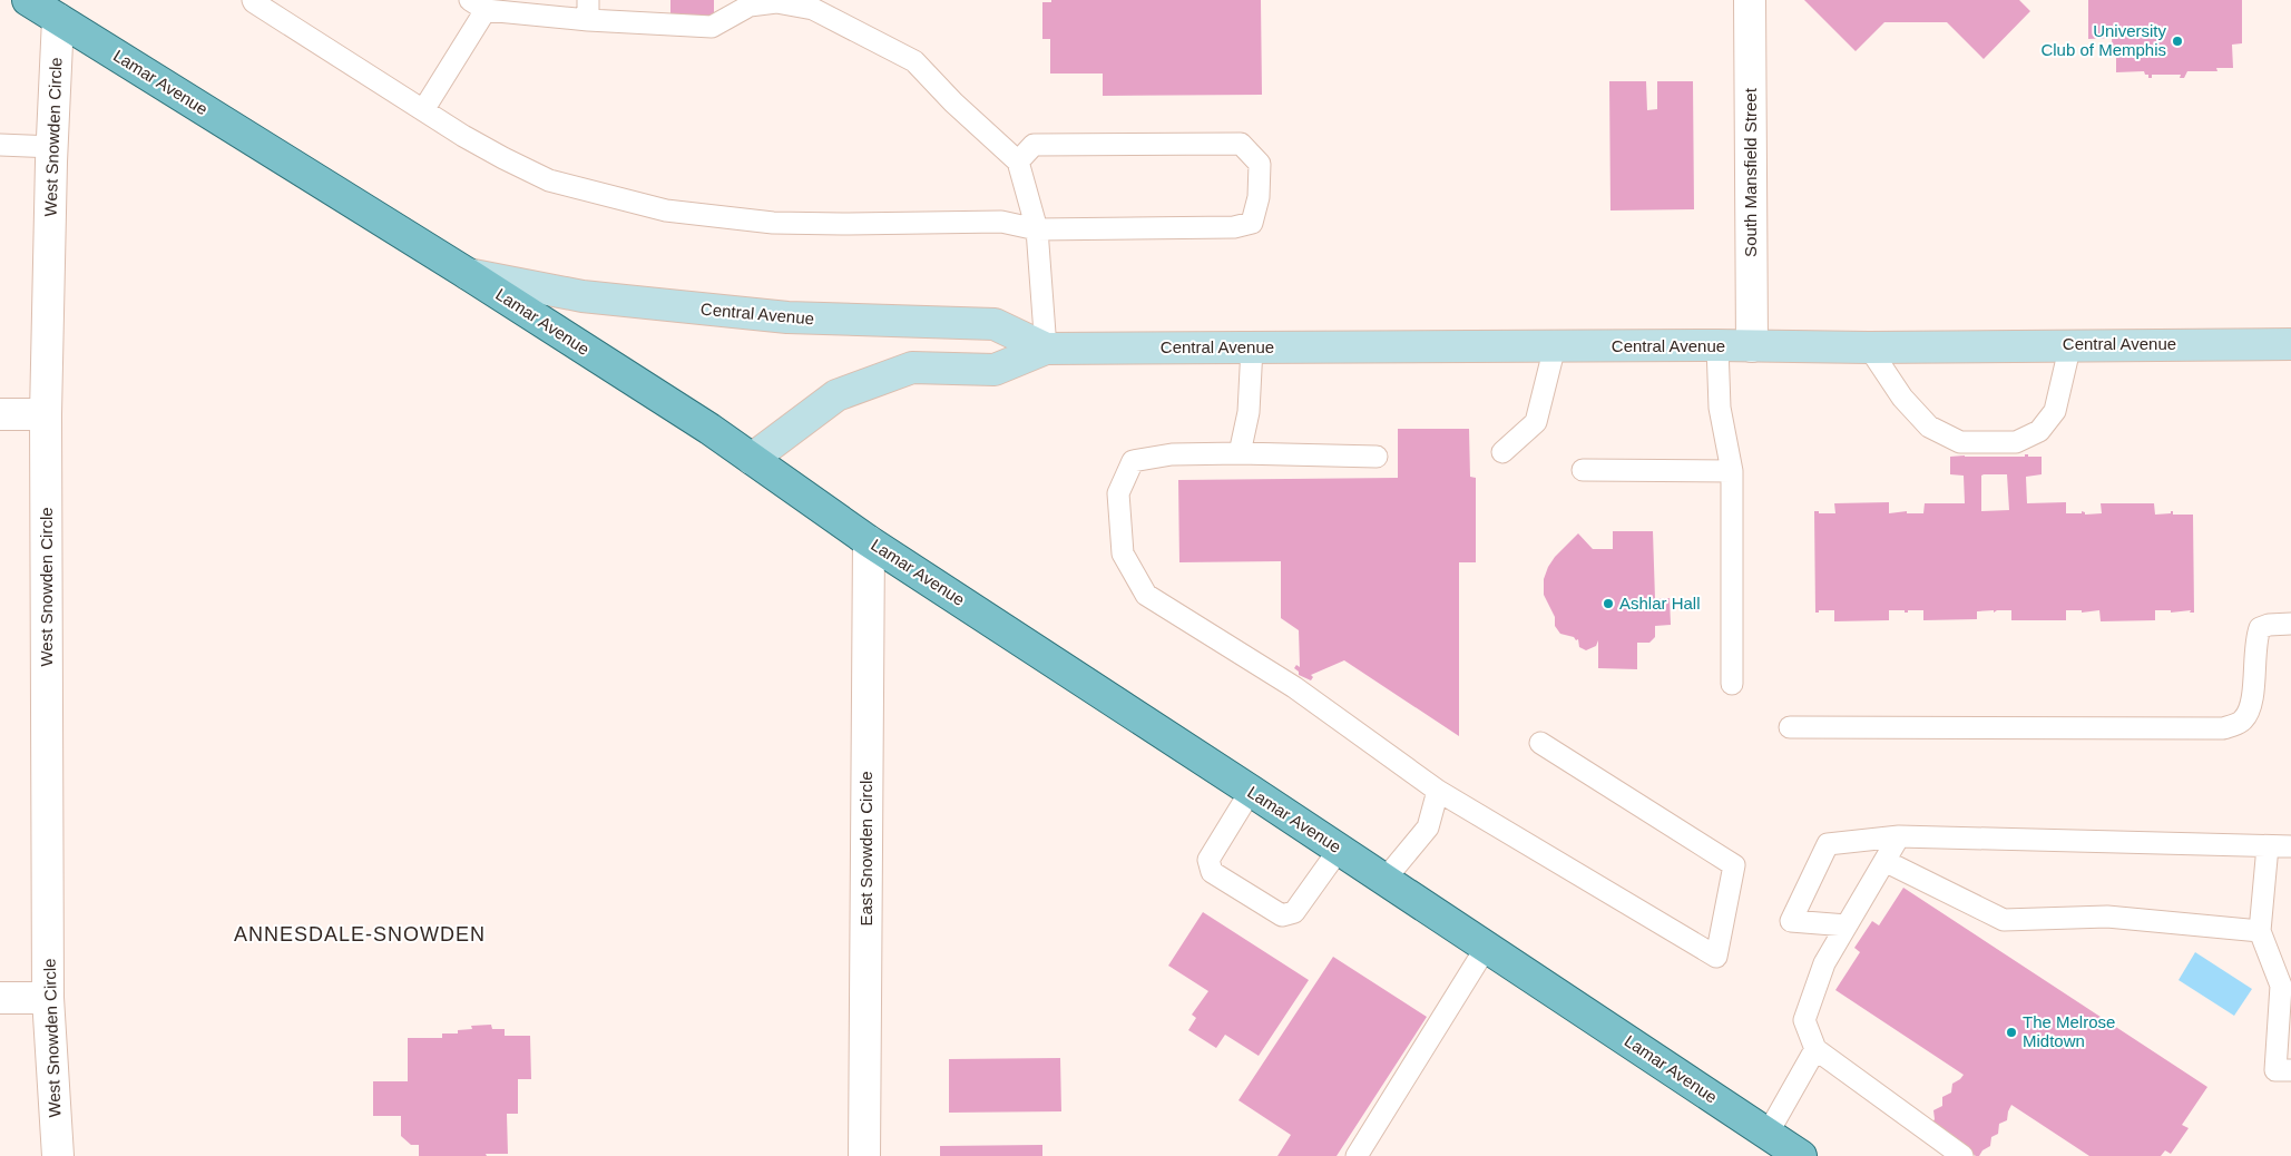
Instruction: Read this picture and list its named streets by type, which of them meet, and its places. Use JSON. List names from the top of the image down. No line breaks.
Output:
{"streets":{"main road":["Lamar Avenue","Central Avenue"],"street":["West Snowden Circle","South Mansfield Street","East Snowden Circle"]},"crossings":[["Lamar Avenue","West Snowden Circle"],["Lamar Avenue","Central Avenue"],["Lamar Avenue","East Snowden Circle"],["South Mansfield Street","Central Avenue"]],"districts":["ANNESDALE-SNOWDEN"],"places":["University Club of Memphis","Ashlar Hall","The Melrose Midtown"]}
